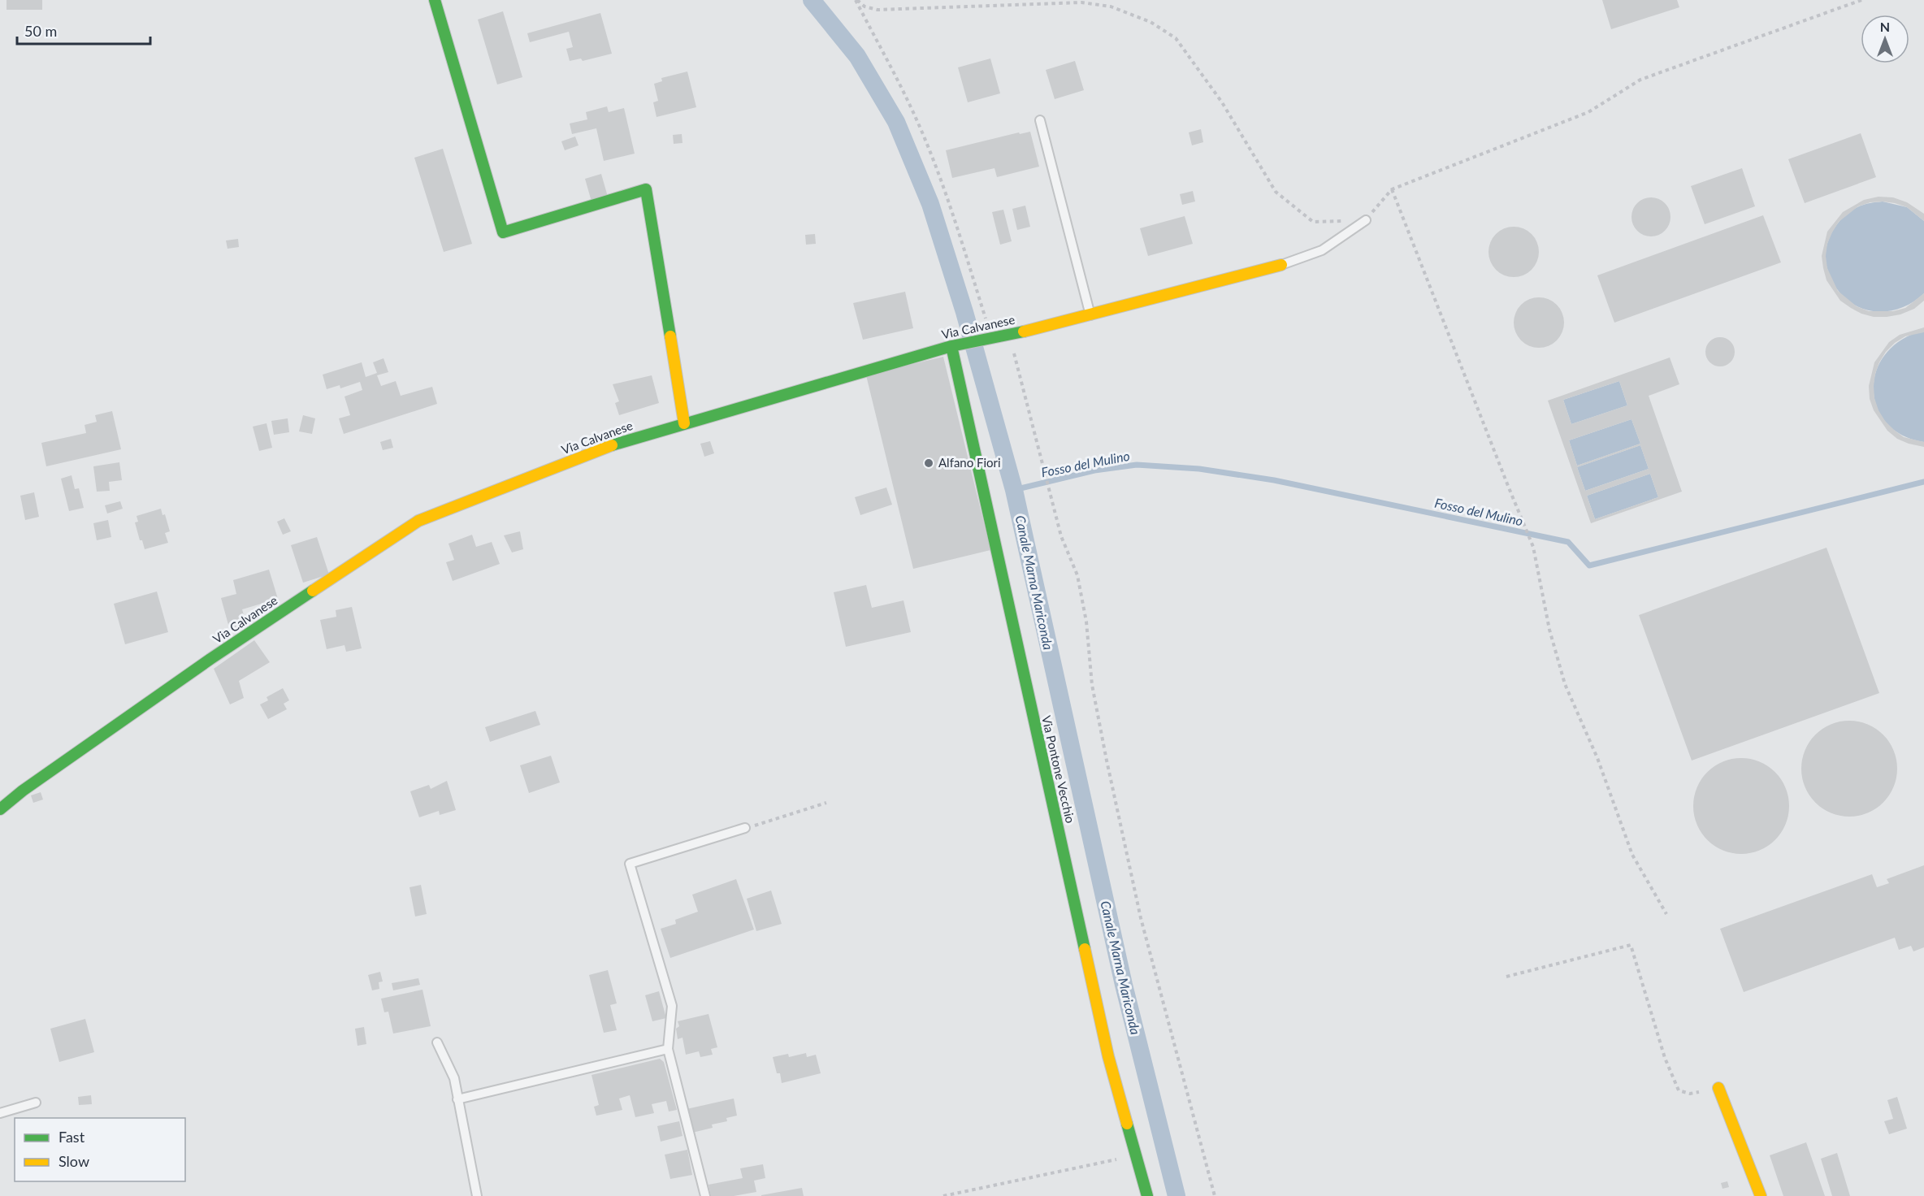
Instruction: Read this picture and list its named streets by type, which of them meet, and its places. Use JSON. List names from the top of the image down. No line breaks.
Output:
{"streets":{"street":["Via Calvanese","Via Pontone Vecchio"]},"crossings":[["Via Calvanese","Via Pontone Vecchio"]],"water":["Fosso del Mulino","Canale Marna Mariconda"],"places":["Alfano Fiori"],"legend":["Fast","Slow"],"scale_bar":"50 m","north":"top"}
